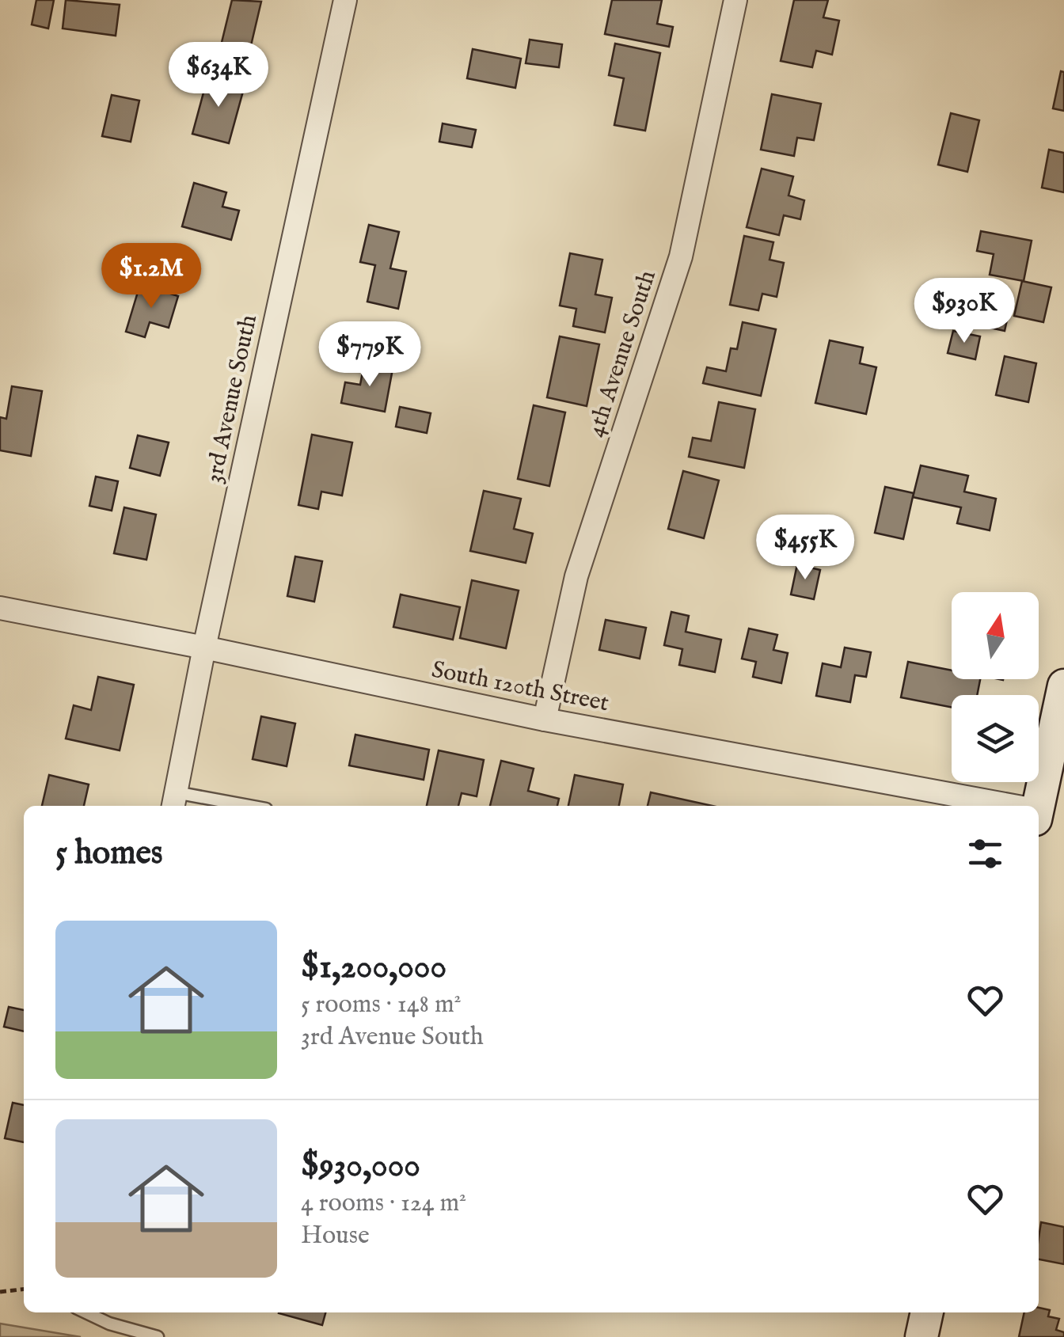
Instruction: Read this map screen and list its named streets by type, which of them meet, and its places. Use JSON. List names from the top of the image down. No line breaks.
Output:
{"streets":{"street":["4th Avenue South","3rd Avenue South","South 120th Street"]},"crossings":[["4th Avenue South","South 120th Street"],["3rd Avenue South","South 120th Street"]],"north":"top","page":{"price":["$634K","$1.2M","$930K","$779K","$455K"],"heading":"5 homes","list":[{"name":"$1,200,000","note":"5 rooms · 148 m² · 3rd Avenue South"},{"name":"$930,000","note":"4 rooms · 124 m² · House"}]}}
